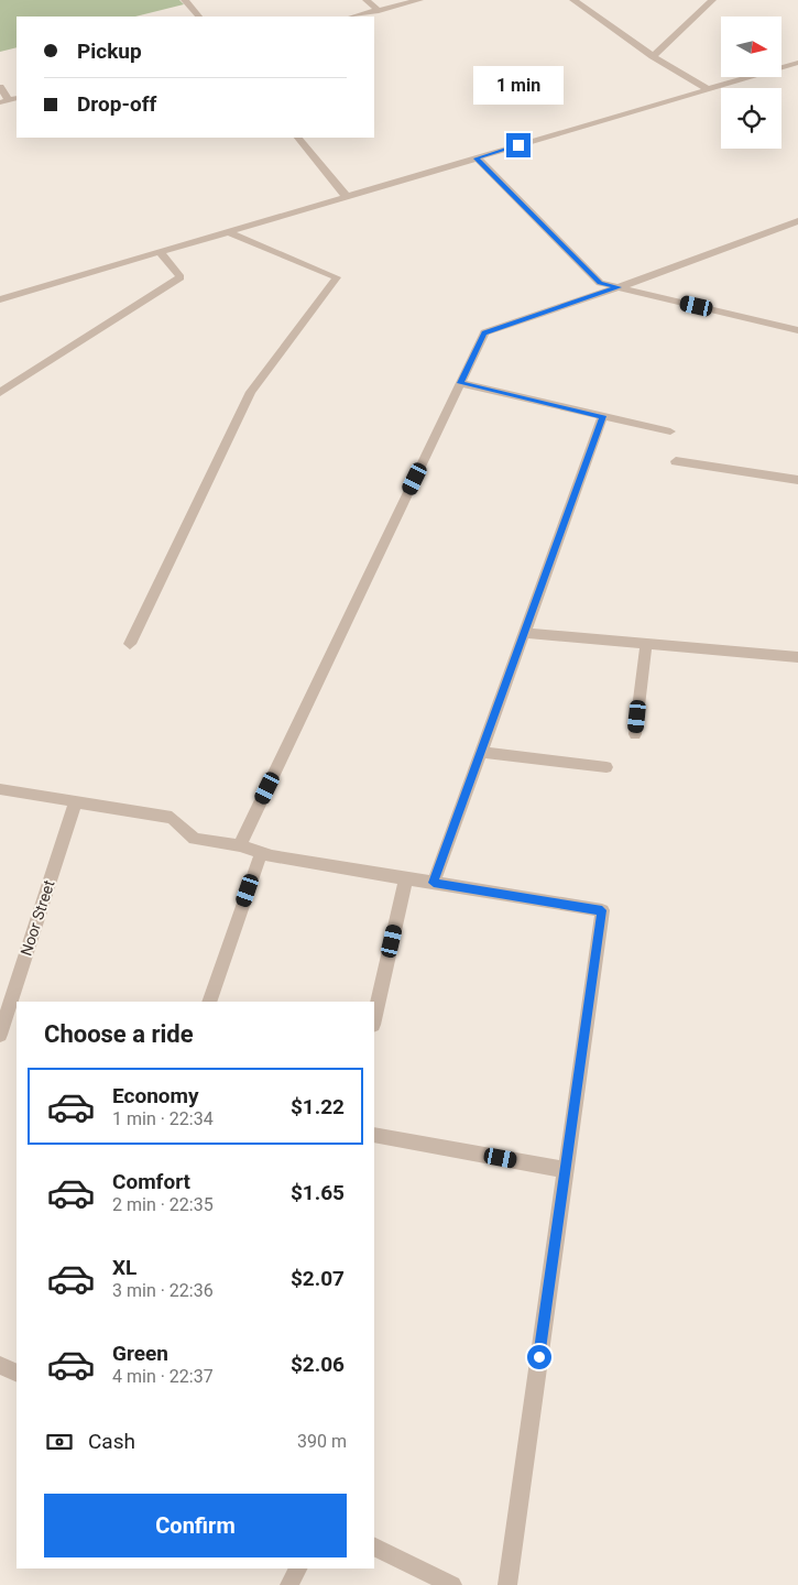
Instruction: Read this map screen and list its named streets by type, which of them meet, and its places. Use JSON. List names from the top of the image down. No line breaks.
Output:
{"streets":{"street":["Noor Street"]},"north":"right","page":{"banner":["Pickup","Drop-off"],"bubble":"1 min","heading":"Choose a ride","list":[{"name":"Economy","note":"1 min · 22:34","value":"$1.22"},{"name":"Comfort","note":"2 min · 22:35","value":"$1.65"},{"name":"XL","note":"3 min · 22:36","value":"$2.07"},{"name":"Green","note":"4 min · 22:37","value":"$2.06"}],"pay":["Cash","390 m"],"buttons":"Confirm"}}
